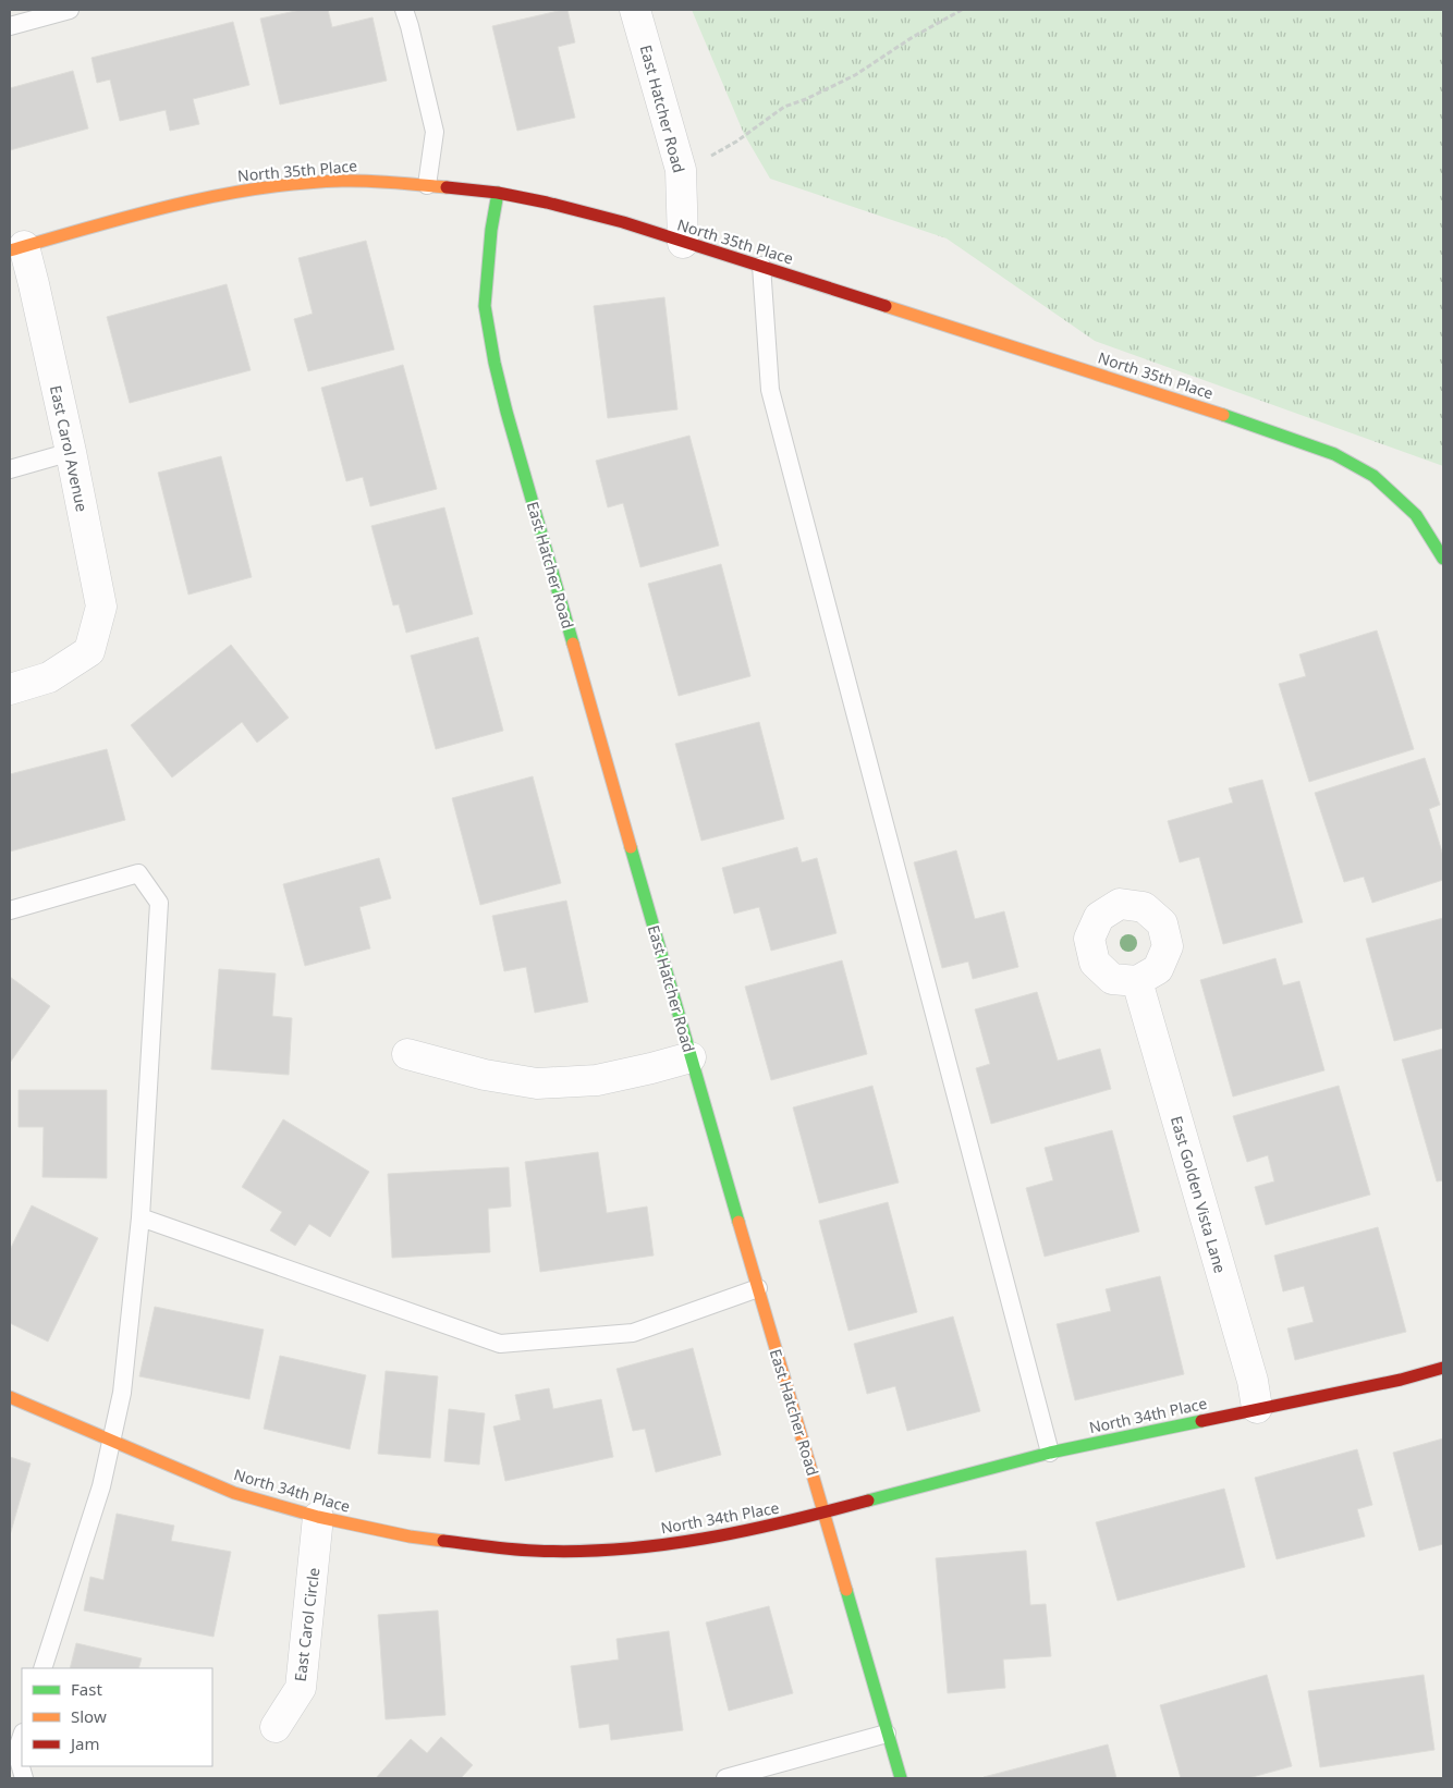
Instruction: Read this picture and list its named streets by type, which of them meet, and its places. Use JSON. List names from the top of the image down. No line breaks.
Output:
{"streets":{"street":["East Hatcher Road","North 35th Place","East Carol Avenue","East Golden Vista Lane","North 34th Place","East Carol Circle"]},"crossings":[["East Hatcher Road","North 35th Place"],["East Hatcher Road","North 34th Place"],["North 35th Place","East Carol Avenue"],["East Golden Vista Lane","North 34th Place"],["North 34th Place","East Carol Circle"]],"legend":["Fast","Slow","Jam"]}
